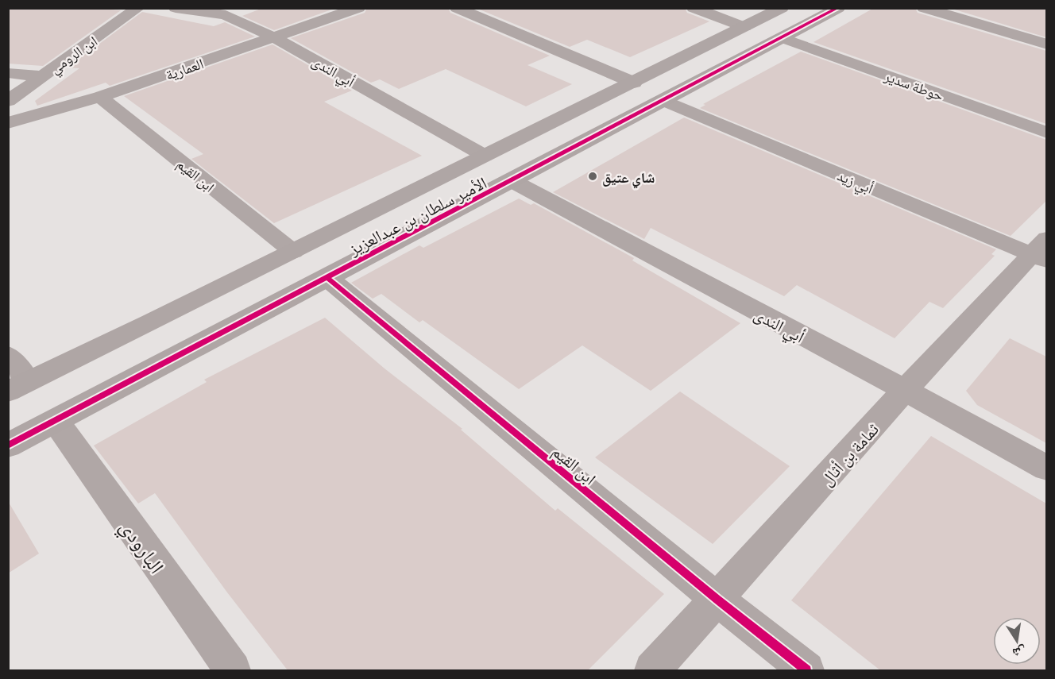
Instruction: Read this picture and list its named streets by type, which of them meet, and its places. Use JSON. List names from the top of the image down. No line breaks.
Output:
{"streets":{"street":["ابن الرومي","العمارية","أبي الندى","حوطة سدير","ابن القيم","أبي زيد","الأمير سلطان بن عبدالعزيز","ثمامة بن أثال","البارودي"]},"crossings":[["العمارية","أبي الندى"],["العمارية","ابن القيم"],["أبي الندى","الأمير سلطان بن عبدالعزيز"],["أبي الندى","ثمامة بن أثال"],["حوطة سدير","الأمير سلطان بن عبدالعزيز"],["ابن القيم","الأمير سلطان بن عبدالعزيز"],["ابن القيم","ثمامة بن أثال"],["أبي زيد","الأمير سلطان بن عبدالعزيز"],["أبي زيد","ثمامة بن أثال"],["الأمير سلطان بن عبدالعزيز","البارودي"]],"places":["شاي عتيق"],"north":"bottom"}
